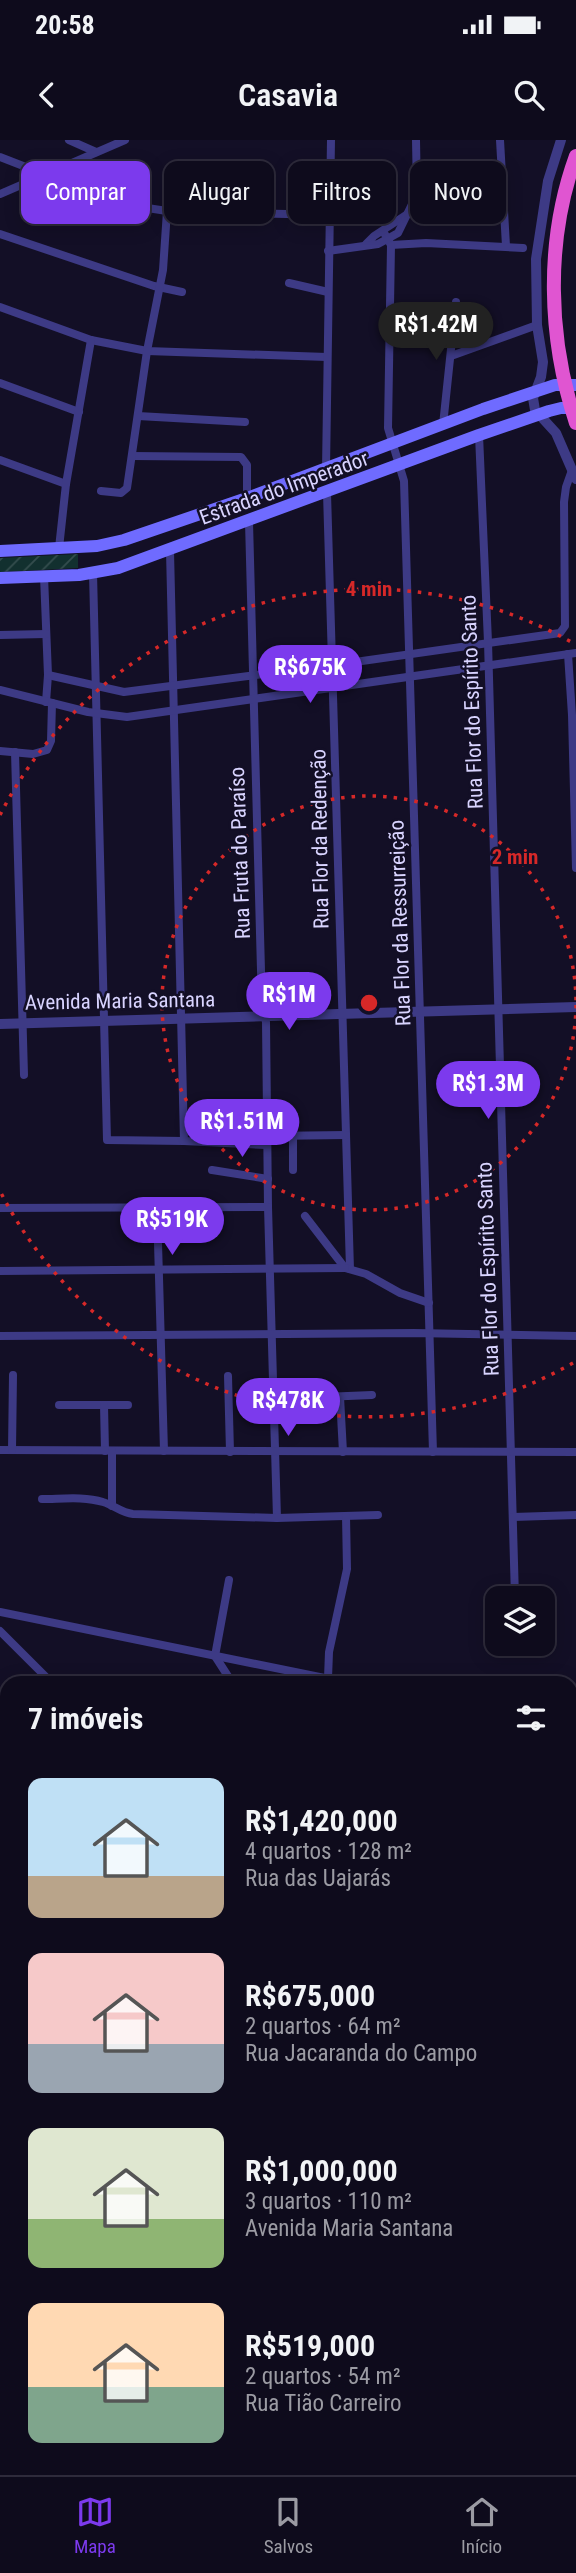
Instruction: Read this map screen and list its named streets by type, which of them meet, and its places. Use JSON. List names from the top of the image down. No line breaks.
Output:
{"streets":{"main road":["Estrada do Imperador"],"street":["Rua Flor do Espírito Santo","Rua Flor da Redenção","Rua Fruta do Paraíso","Rua Flor da Ressurreição","Avenida Maria Santana"]},"crossings":[["Estrada do Imperador","Rua Flor do Espírito Santo"],["Estrada do Imperador","Rua Flor da Redenção"],["Estrada do Imperador","Rua Fruta do Paraíso"],["Estrada do Imperador","Rua Flor da Ressurreição"],["Rua Flor do Espírito Santo","Avenida Maria Santana"],["Rua Flor da Redenção","Avenida Maria Santana"],["Rua Fruta do Paraíso","Avenida Maria Santana"],["Rua Flor da Ressurreição","Avenida Maria Santana"]],"page":{"status":"20:58","header":"Casavia","chip":["Comprar","Alugar","Filtros","Novo"],"price":["R$1.42M","R$675K","R$1M","R$1.3M","R$1.51M","R$519K","R$478K"],"heading":"7 imóveis","list":[{"name":"R$1,420,000","note":"4 quartos · 128 m² · Rua das Uajarás"},{"name":"R$675,000","note":"2 quartos · 64 m² · Rua Jacaranda do Campo"},{"name":"R$1,000,000","note":"3 quartos · 110 m² · Avenida Maria Santana"},{"name":"R$519,000","note":"2 quartos · 54 m² · Rua Tião Carreiro"}],"tabs":["Mapa","Salvos","Início"]},"rings":["4 min","2 min"]}
